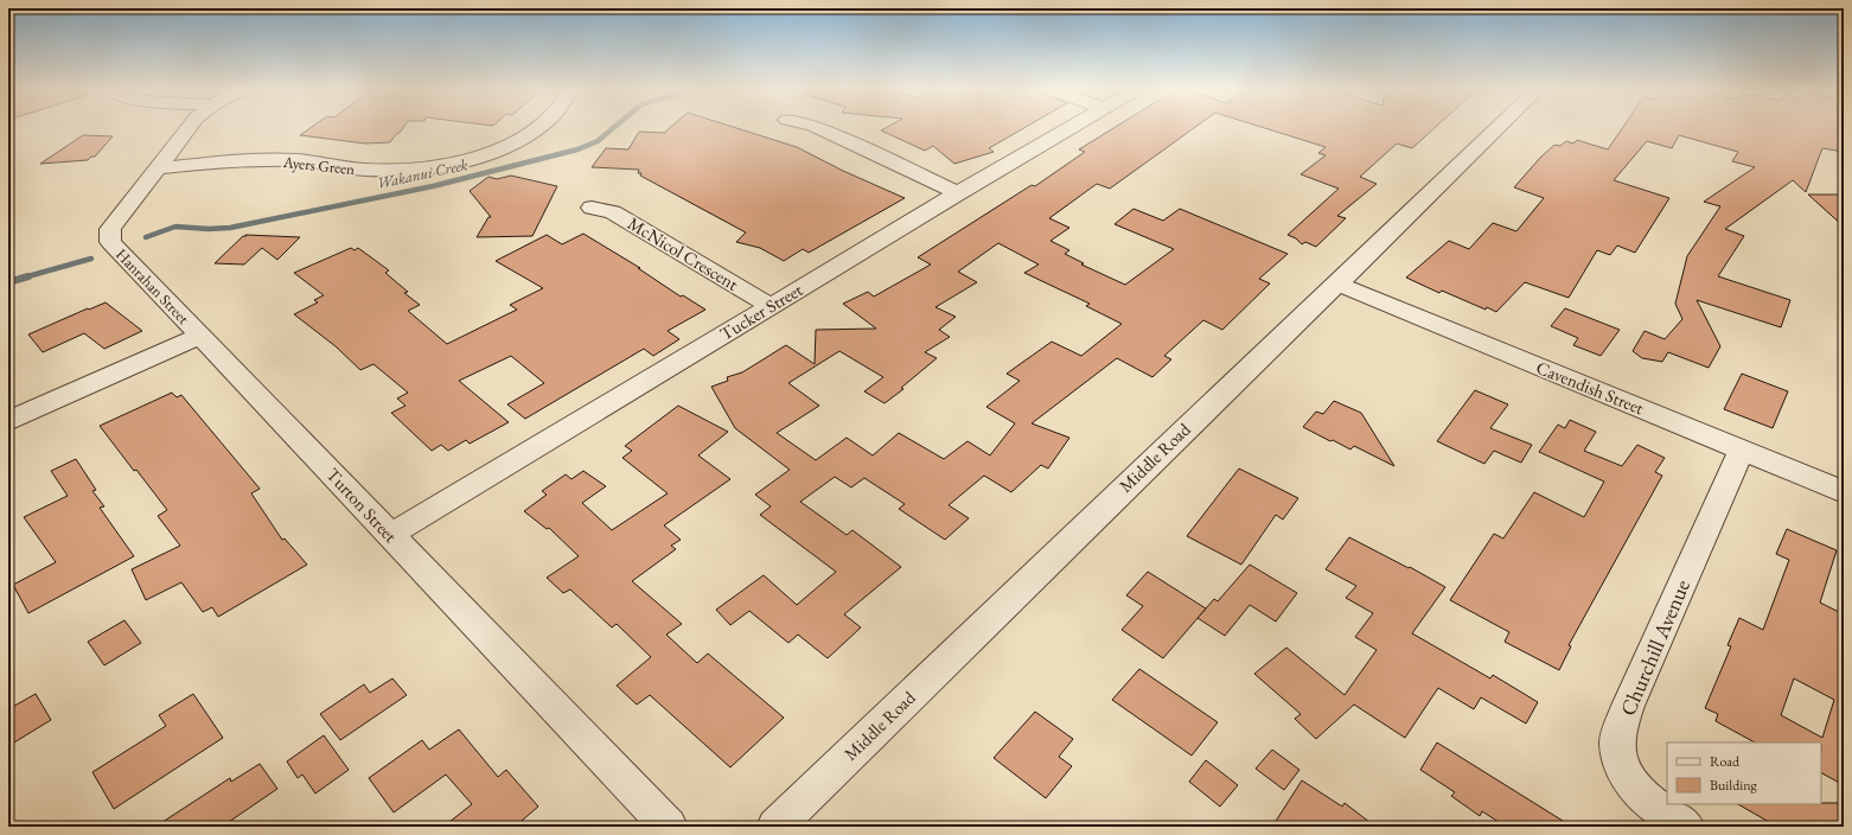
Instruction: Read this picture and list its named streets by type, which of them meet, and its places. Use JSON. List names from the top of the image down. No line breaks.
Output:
{"streets":{"street":["Ayers Green","McNicol Crescent","Hanrahan Street","Tucker Street","Cavendish Street","Middle Road","Turton Street","Churchill Avenue"]},"crossings":[["Ayers Green","Hanrahan Street"],["McNicol Crescent","Tucker Street"],["Hanrahan Street","Turton Street"],["Tucker Street","Turton Street"],["Cavendish Street","Middle Road"],["Cavendish Street","Churchill Avenue"]],"water":["Wakanui Creek"],"legend":["Road","Building"]}
